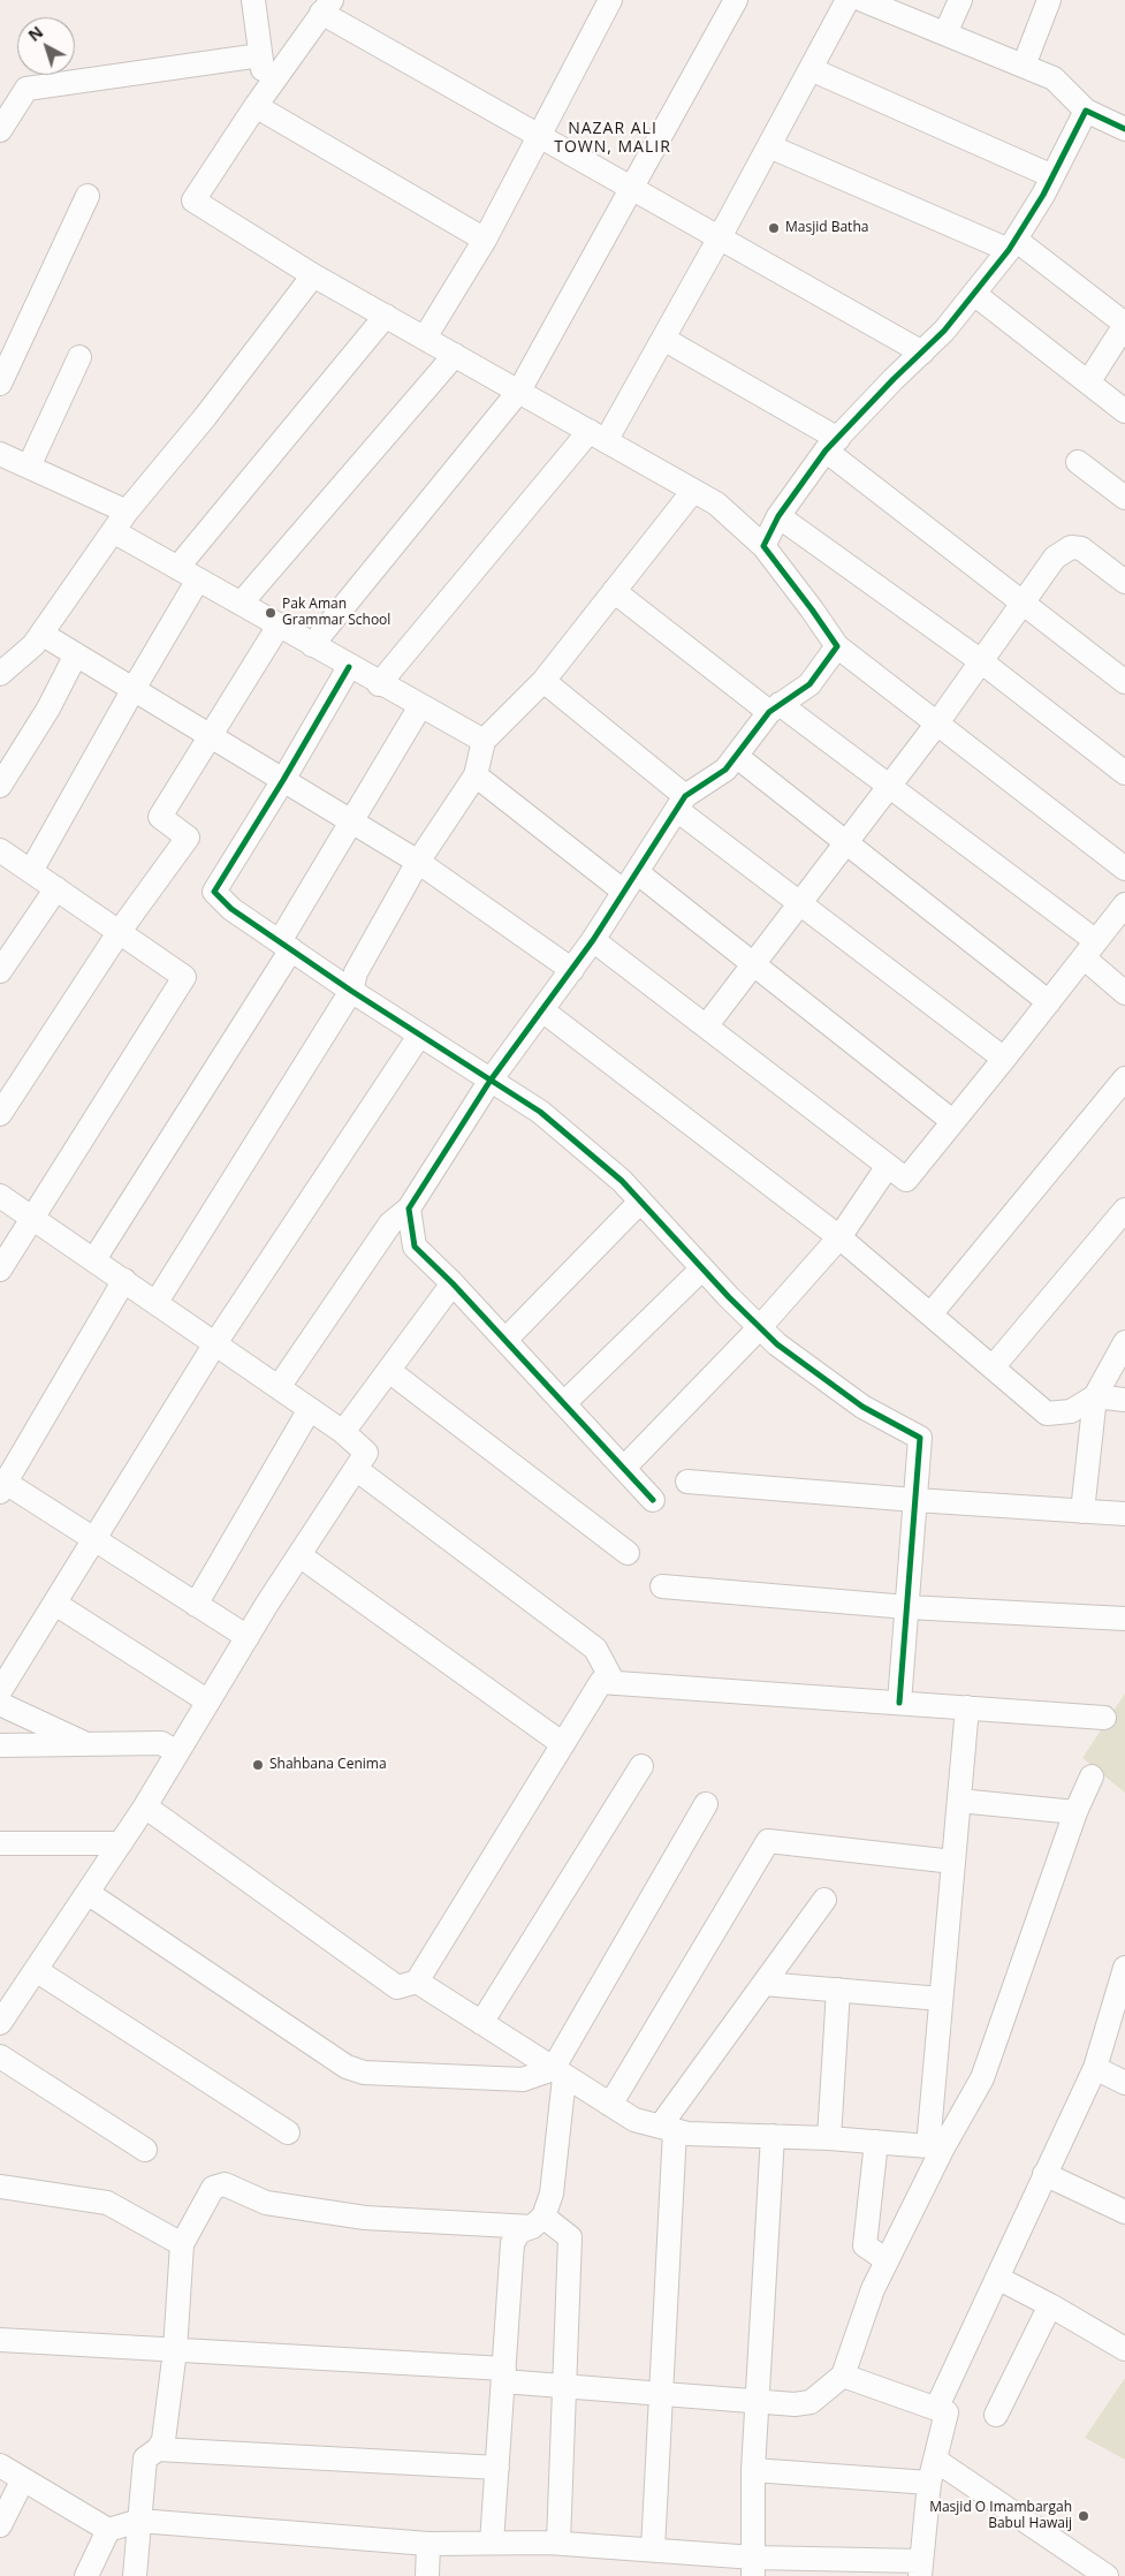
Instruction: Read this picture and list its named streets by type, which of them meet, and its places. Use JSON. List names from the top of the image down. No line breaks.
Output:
{"districts":["NAZAR ALI TOWN, MALIR"],"places":["Masjid Batha","Pak Aman Grammar School","Shahbana Cenima","Masjid O Imambargah Babul Hawaij"],"north":"top left"}
